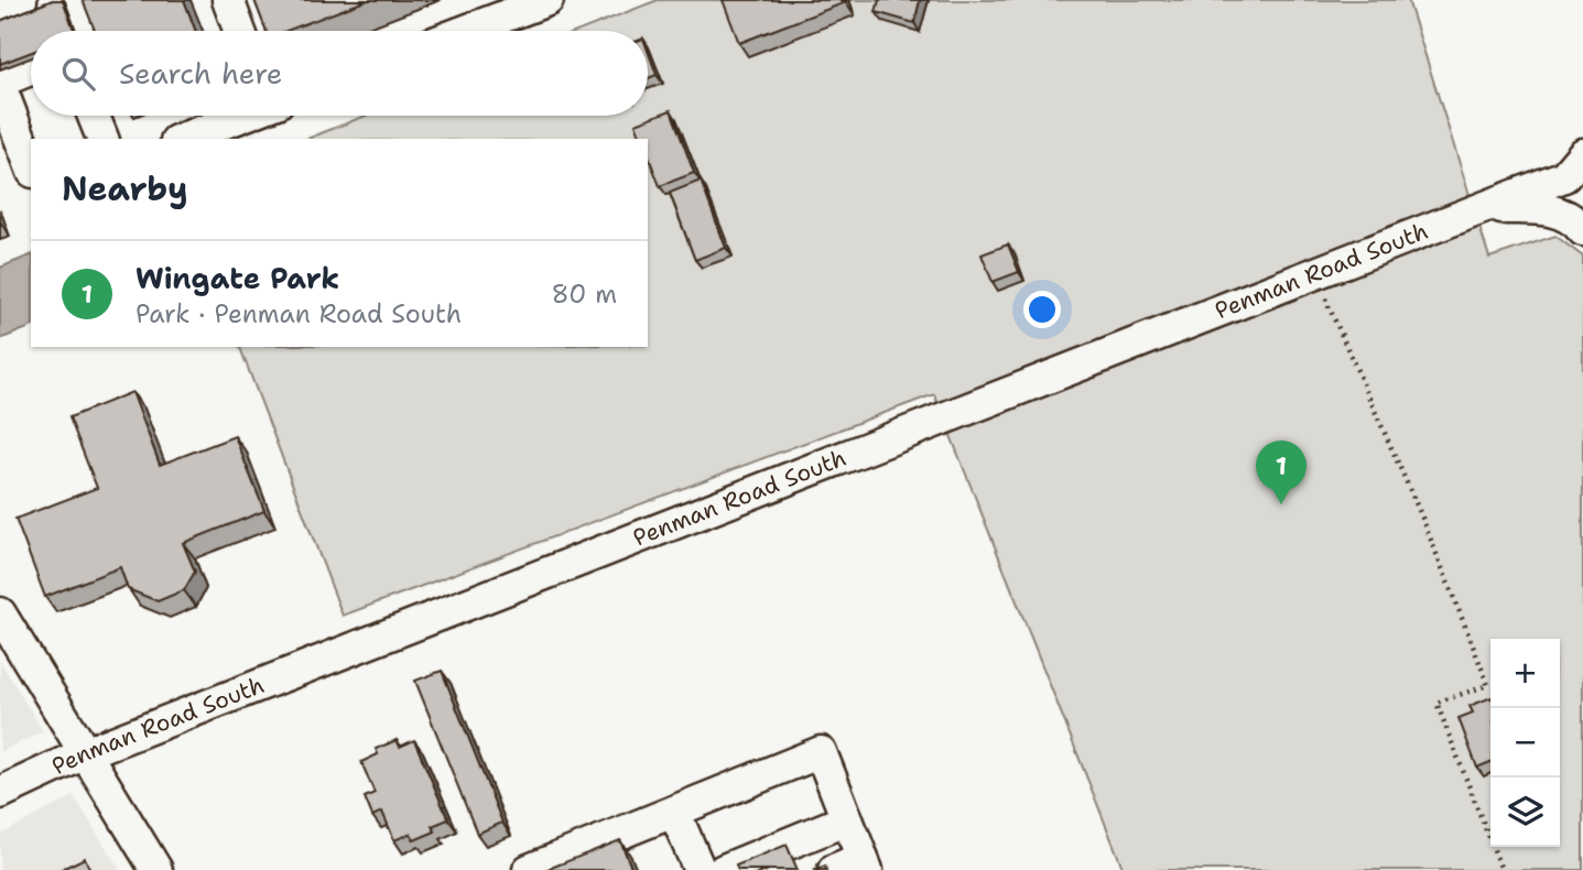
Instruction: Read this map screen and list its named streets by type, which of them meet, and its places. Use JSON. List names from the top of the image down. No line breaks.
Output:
{"streets":{"street":["Penman Road South"]},"page":{"search":"Search here","heading":"Nearby","list":[{"mark":"1","name":"Wingate Park","note":"Park · Penman Road South","value":"80 m"}],"pins":"1","map_buttons":["+","−"]}}
